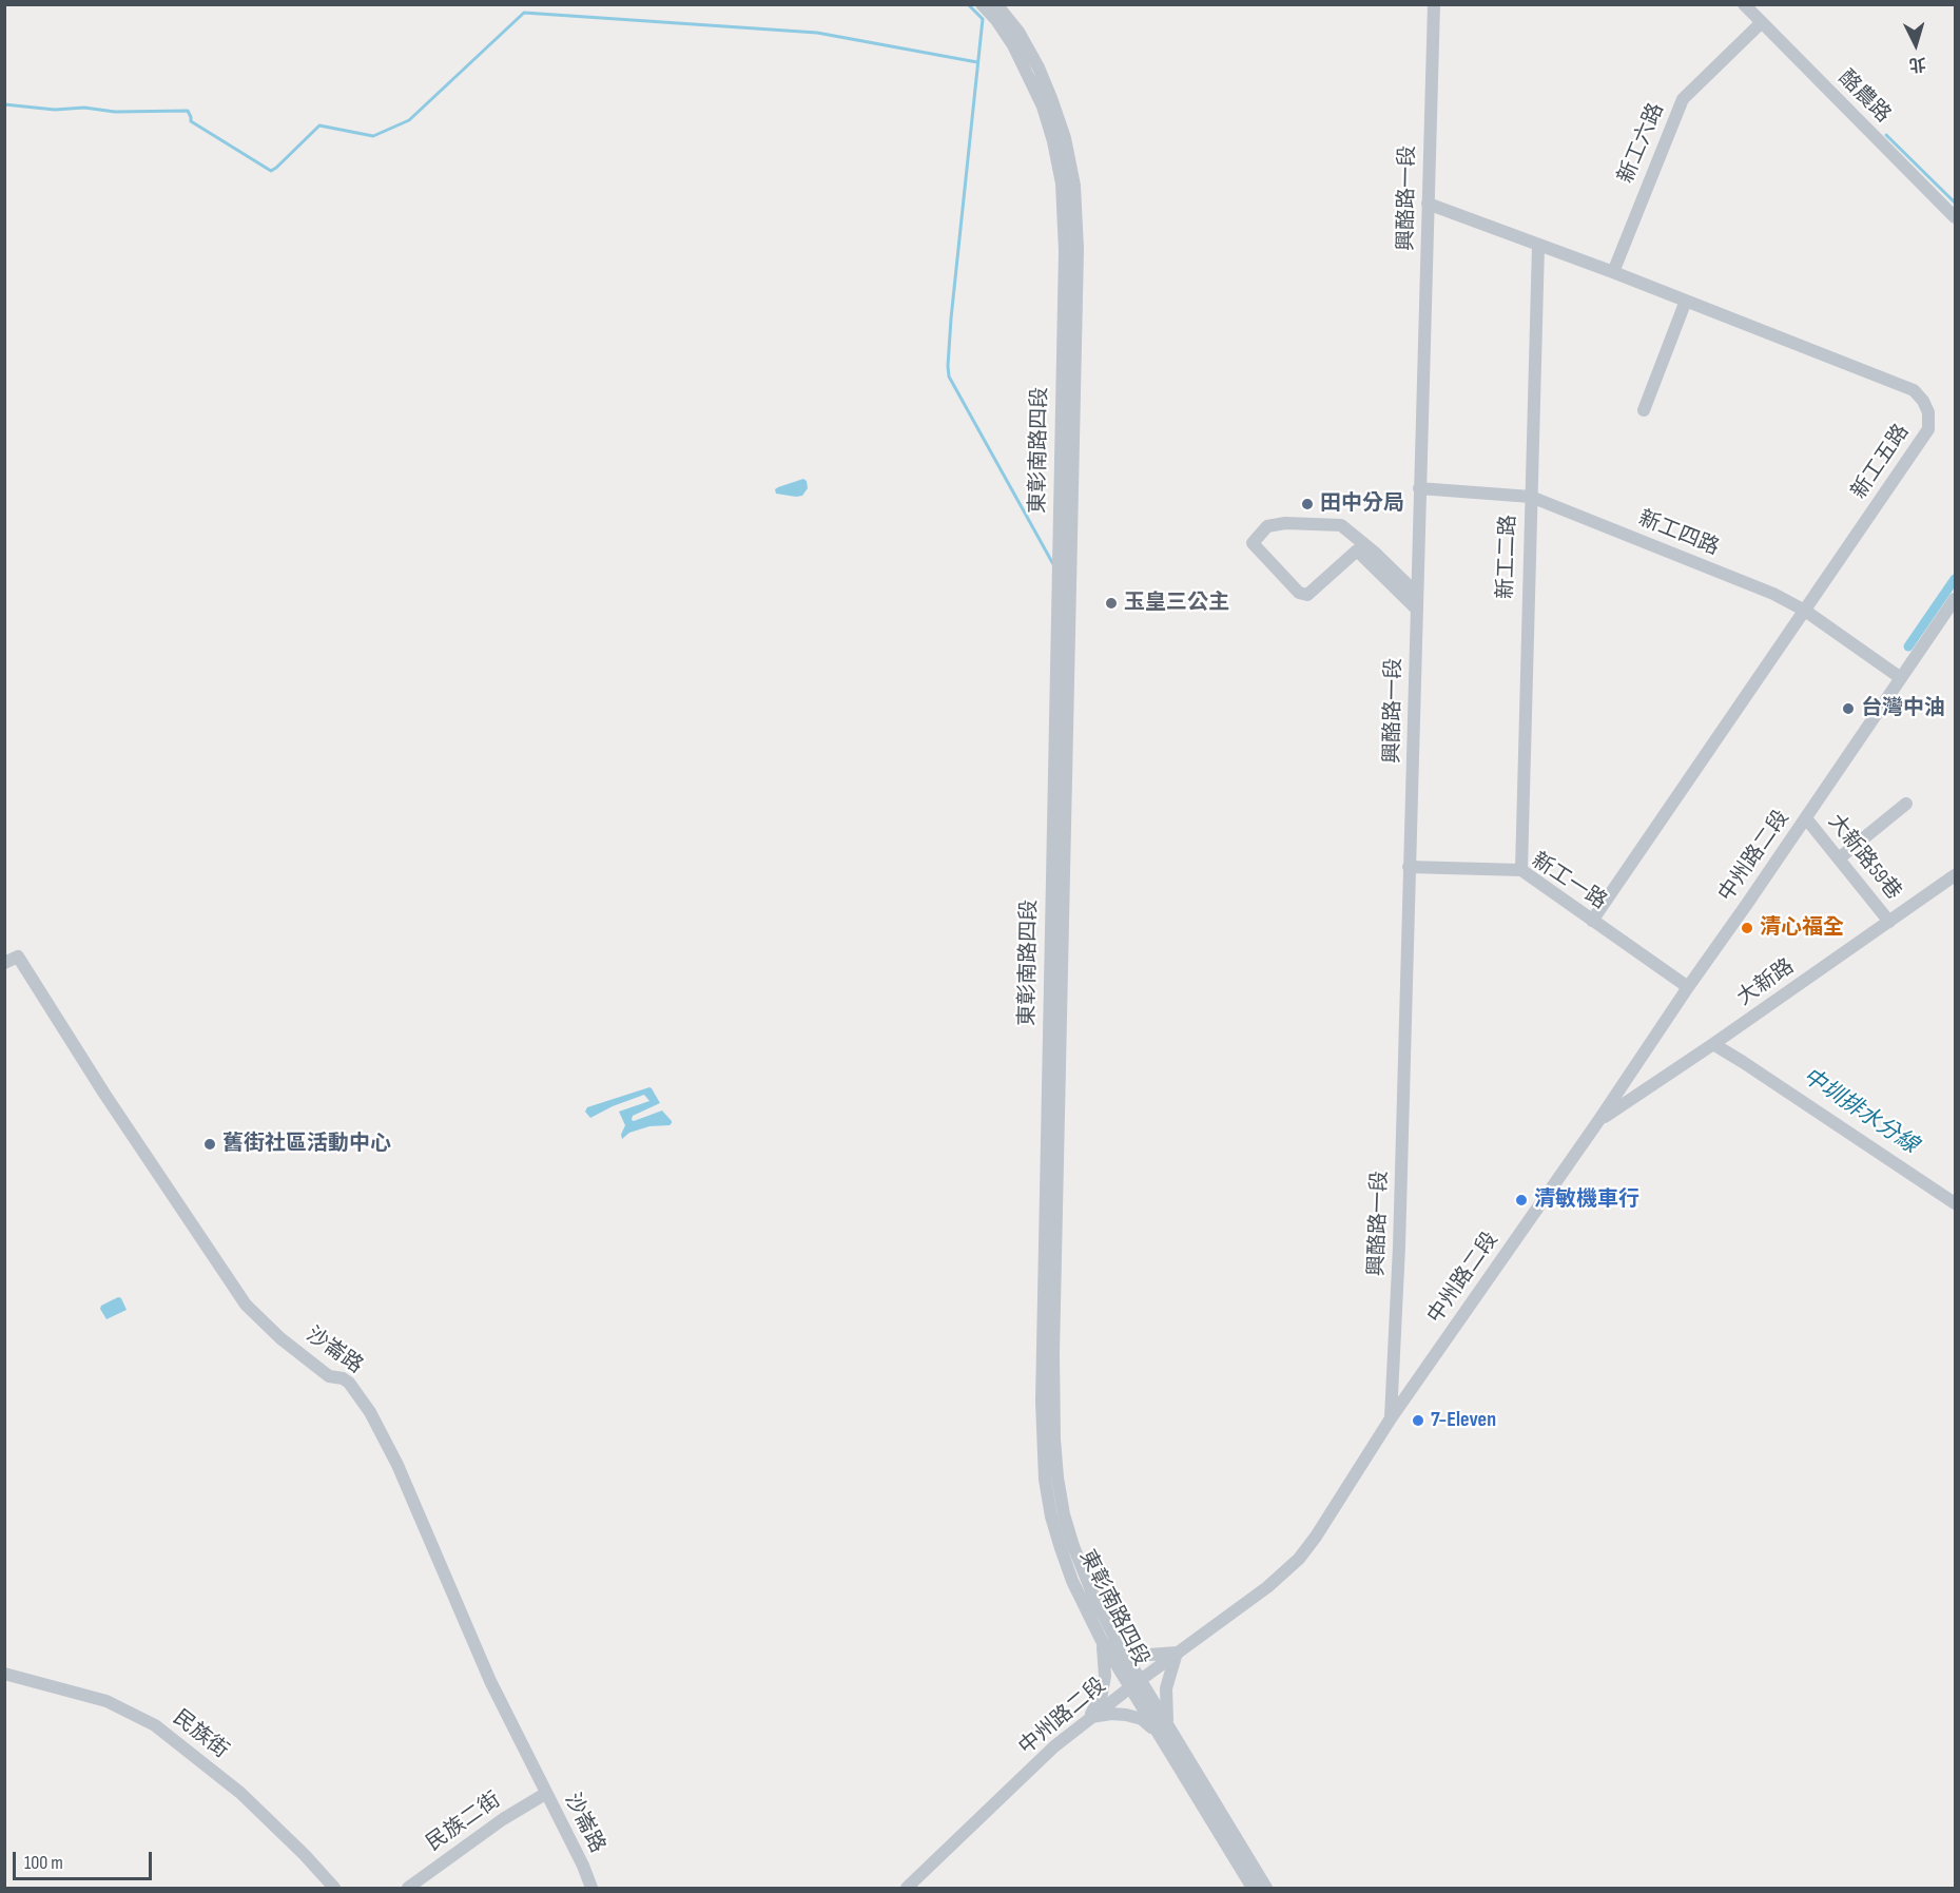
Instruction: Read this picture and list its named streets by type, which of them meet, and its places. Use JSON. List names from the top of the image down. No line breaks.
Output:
{"streets":{"street":["酪農路","新工六路","興酪路一段","東彰南路四段","新工五路","新工四路","新工二路","中州路二段","大新路59巷","新工一路","大新路","沙崙路","民族街","民族二街"]},"crossings":[["酪農路","新工六路"],["新工六路","新工五路"],["興酪路一段","新工五路"],["興酪路一段","新工四路"],["興酪路一段","中州路二段"],["興酪路一段","新工一路"],["東彰南路四段","中州路二段"],["新工五路","新工四路"],["新工五路","新工二路"],["新工五路","新工一路"],["新工四路","新工二路"],["新工四路","中州路二段"],["新工二路","新工一路"],["中州路二段","大新路59巷"],["中州路二段","新工一路"],["中州路二段","大新路"],["大新路59巷","大新路"],["沙崙路","民族二街"]],"water":["中圳排水分線"],"places":["田中分局","玉皇三公主","台灣中油","清心福全","舊街社區活動中心","清敏機車行","7-Eleven"],"scale_bar":"100 m","north":"bottom"}
